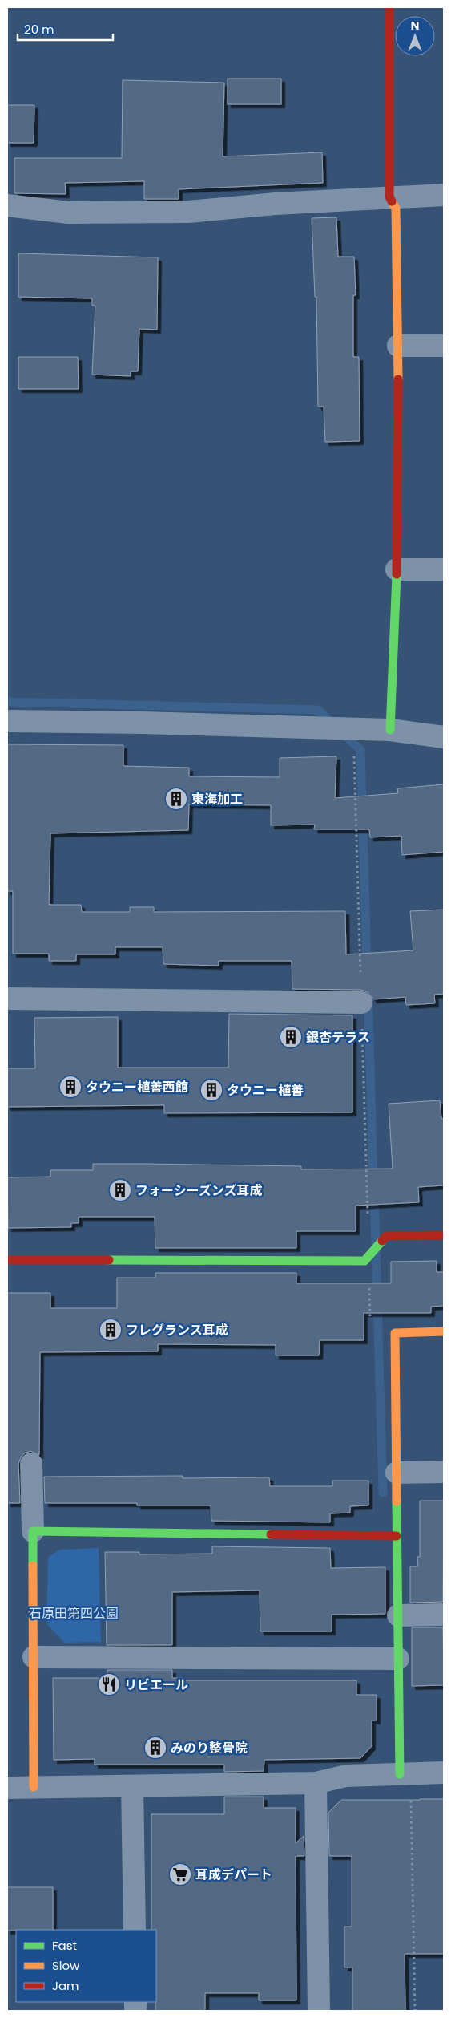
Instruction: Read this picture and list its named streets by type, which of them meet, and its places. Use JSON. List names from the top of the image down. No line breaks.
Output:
{"parks":["石原田第四公園"],"places":{"building":["東海加工","銀杏テラス","タウニー植善西館","タウニー植善","フォーシーズンズ耳成","フレグランス耳成","みのり整骨院"],"restaurant":["リビエール"],"supermarket":["耳成デパート"]},"legend":["Fast","Slow","Jam"],"scale_bar":"20 m","north":"top"}
